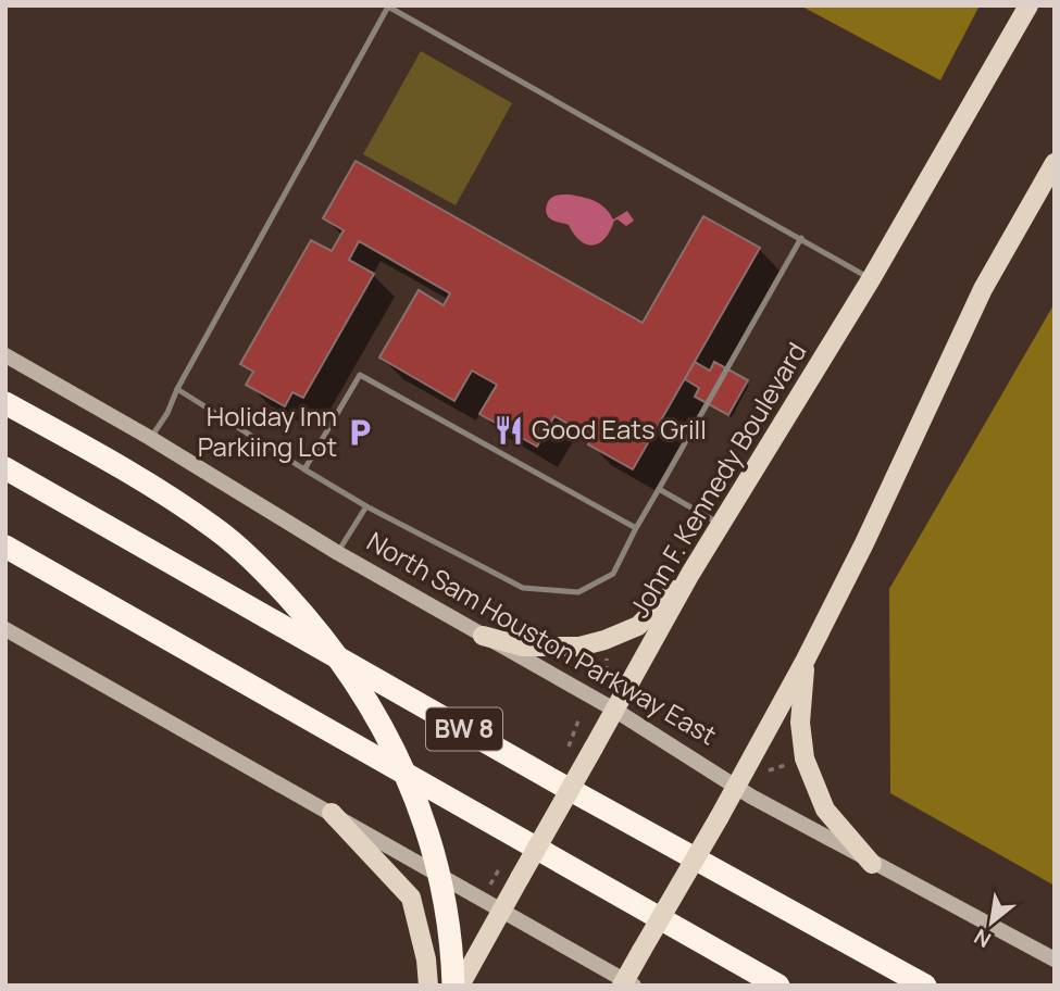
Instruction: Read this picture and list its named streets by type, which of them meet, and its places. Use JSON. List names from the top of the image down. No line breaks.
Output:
{"streets":{"highway":["BW 8"],"main road":["John F. Kennedy Boulevard","North Sam Houston Parkway East"]},"crossings":[["John F. Kennedy Boulevard","North Sam Houston Parkway East"]],"places":{"restaurant":["Good Eats Grill"],"parking":["Holiday Inn Parkiing Lot"]},"north":"bottom left"}
